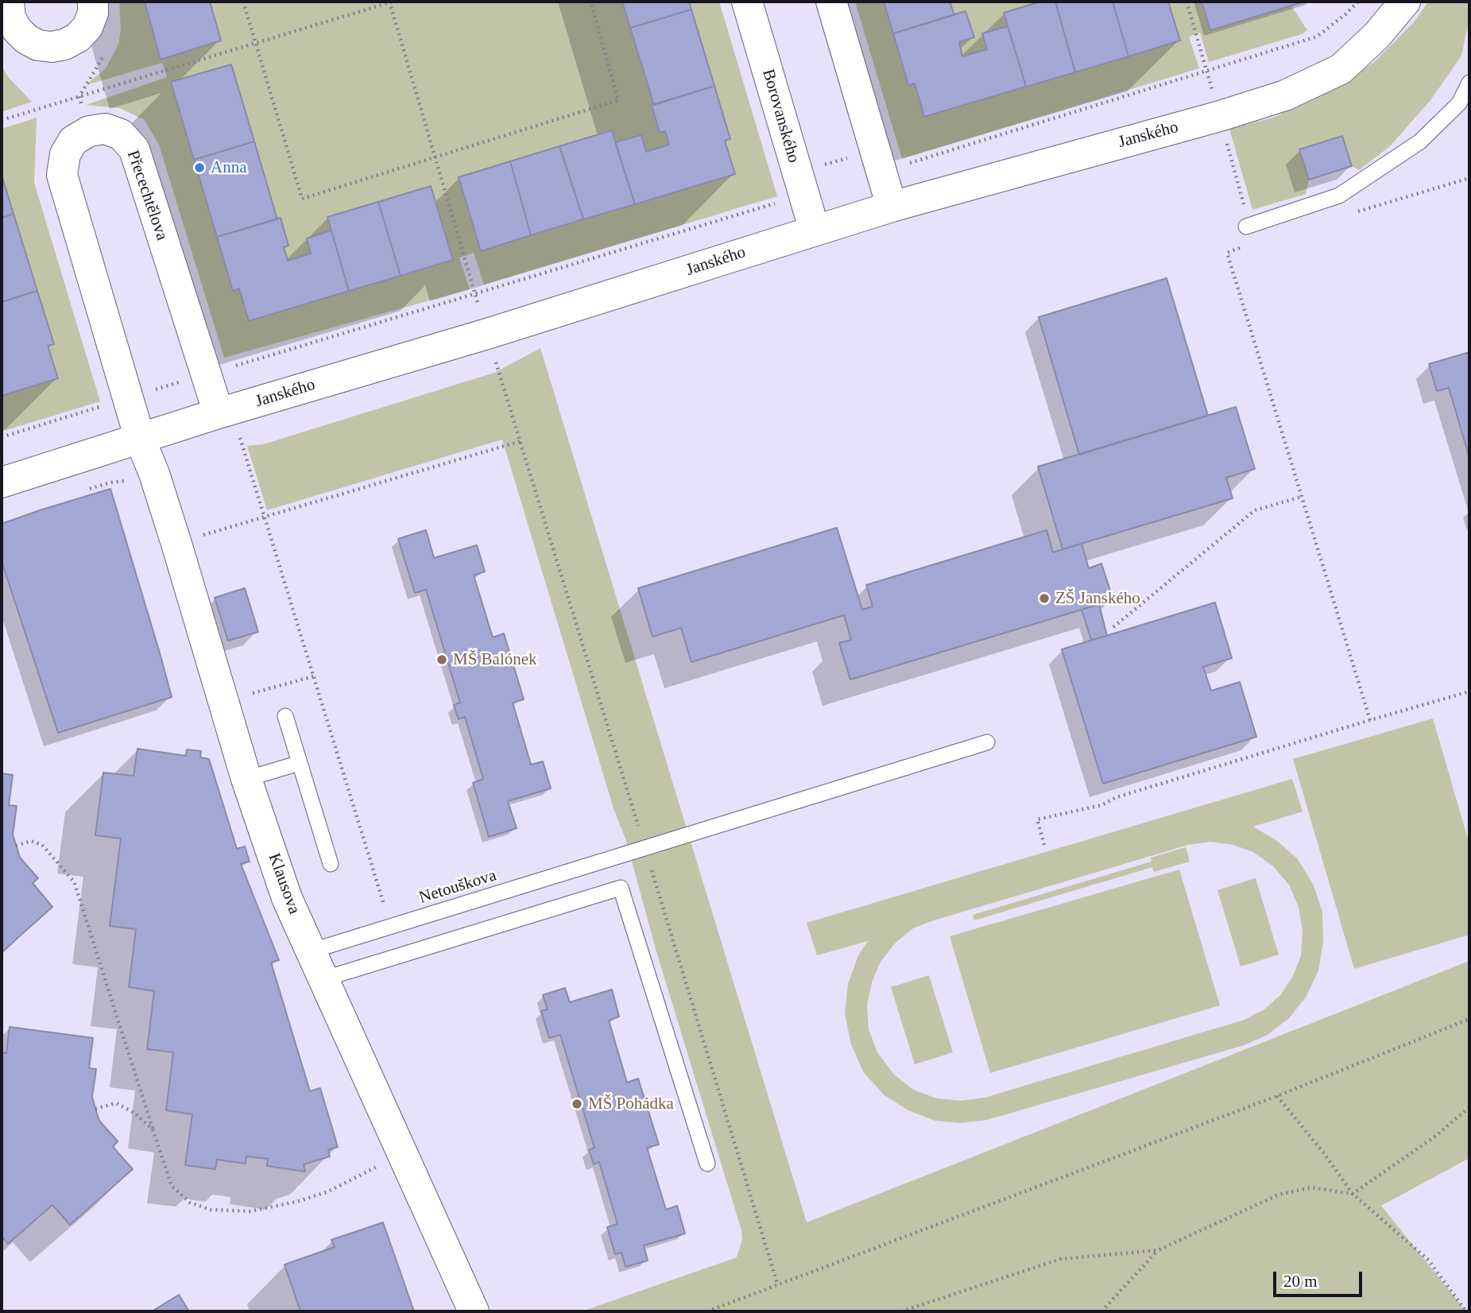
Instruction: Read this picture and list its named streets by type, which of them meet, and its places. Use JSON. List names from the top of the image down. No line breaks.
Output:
{"streets":{"street":["Borovanského","Janského","Přecechtělova","Klausova"],"lane":["Netouškova"]},"crossings":[["Borovanského","Janského"],["Janského","Přecechtělova"],["Janského","Klausova"],["Přecechtělova","Klausova"],["Klausova","Netouškova"]],"places":["Anna","ZŠ Janského","MŠ Balónek","MŠ Pohádka"],"scale_bar":"20 m"}
